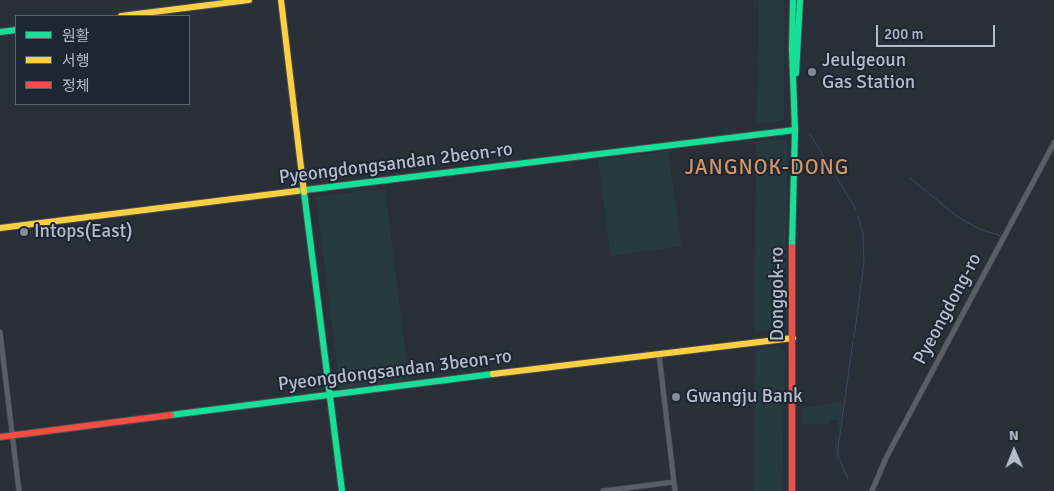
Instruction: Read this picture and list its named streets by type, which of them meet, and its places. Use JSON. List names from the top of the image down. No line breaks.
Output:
{"streets":{"street":["Pyeongdongsandan 2beon-ro","Donggok-ro","Pyeongdong-ro","Pyeongdongsandan 3beon-ro"]},"crossings":[["Pyeongdongsandan 2beon-ro","Donggok-ro"],["Donggok-ro","Pyeongdongsandan 3beon-ro"]],"districts":["JANGNOK-DONG"],"places":["Jeulgeoun Gas Station","Intops(East)","Gwangju Bank"],"legend":["원활","서행","정체"],"scale_bar":"200 m","north":"top"}
